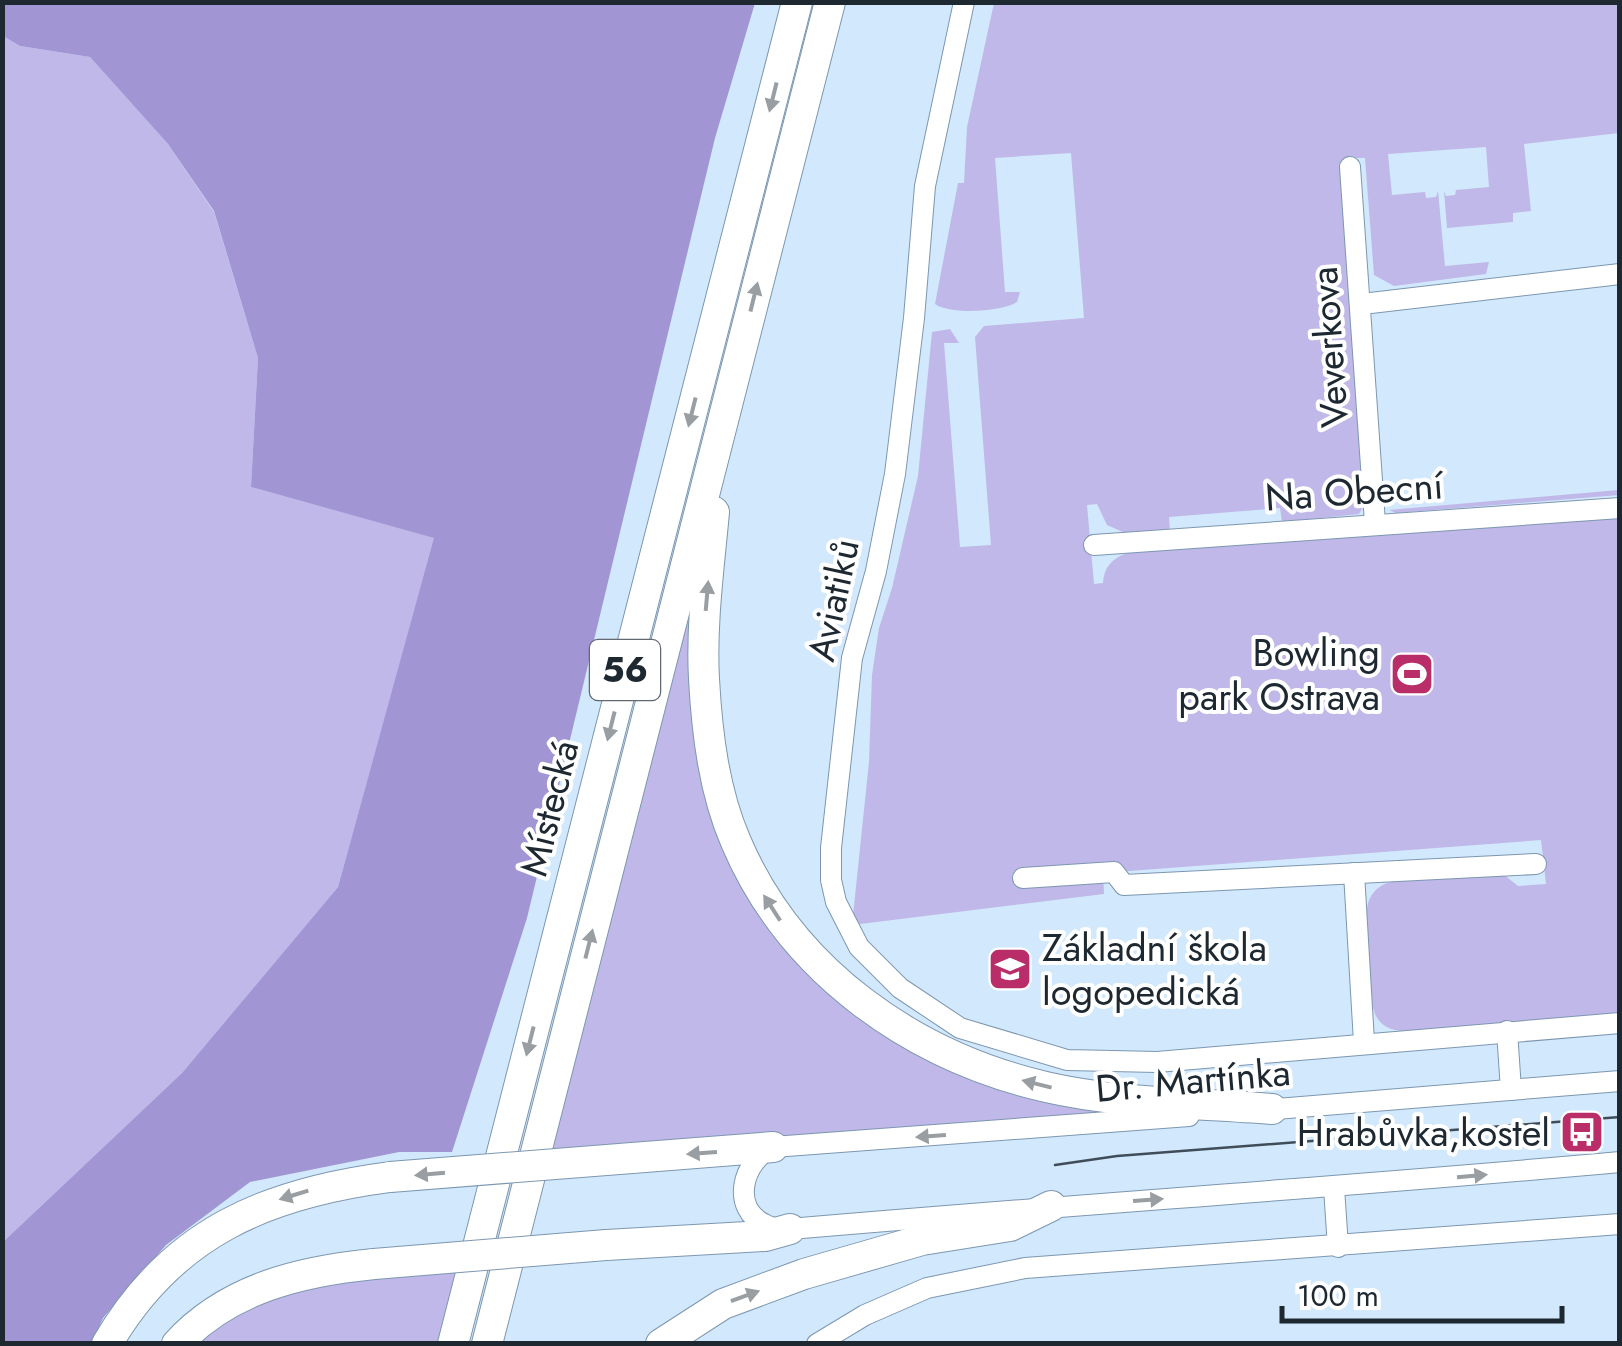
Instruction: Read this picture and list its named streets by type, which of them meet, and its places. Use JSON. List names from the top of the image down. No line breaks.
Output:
{"streets":{"highway":["56","Místecká"],"street":["Veverkova","Na Obecní","Aviatiků","Dr. Martínka"]},"crossings":[["Veverkova","Na Obecní"],["56","Místecká"],["56","Dr. Martínka"]],"places":{"sports":["Bowling park Ostrava"],"school or university":["Základní škola logopedická"],"bus stop":["Hrabůvka,kostel"]},"scale_bar":"100 m"}
